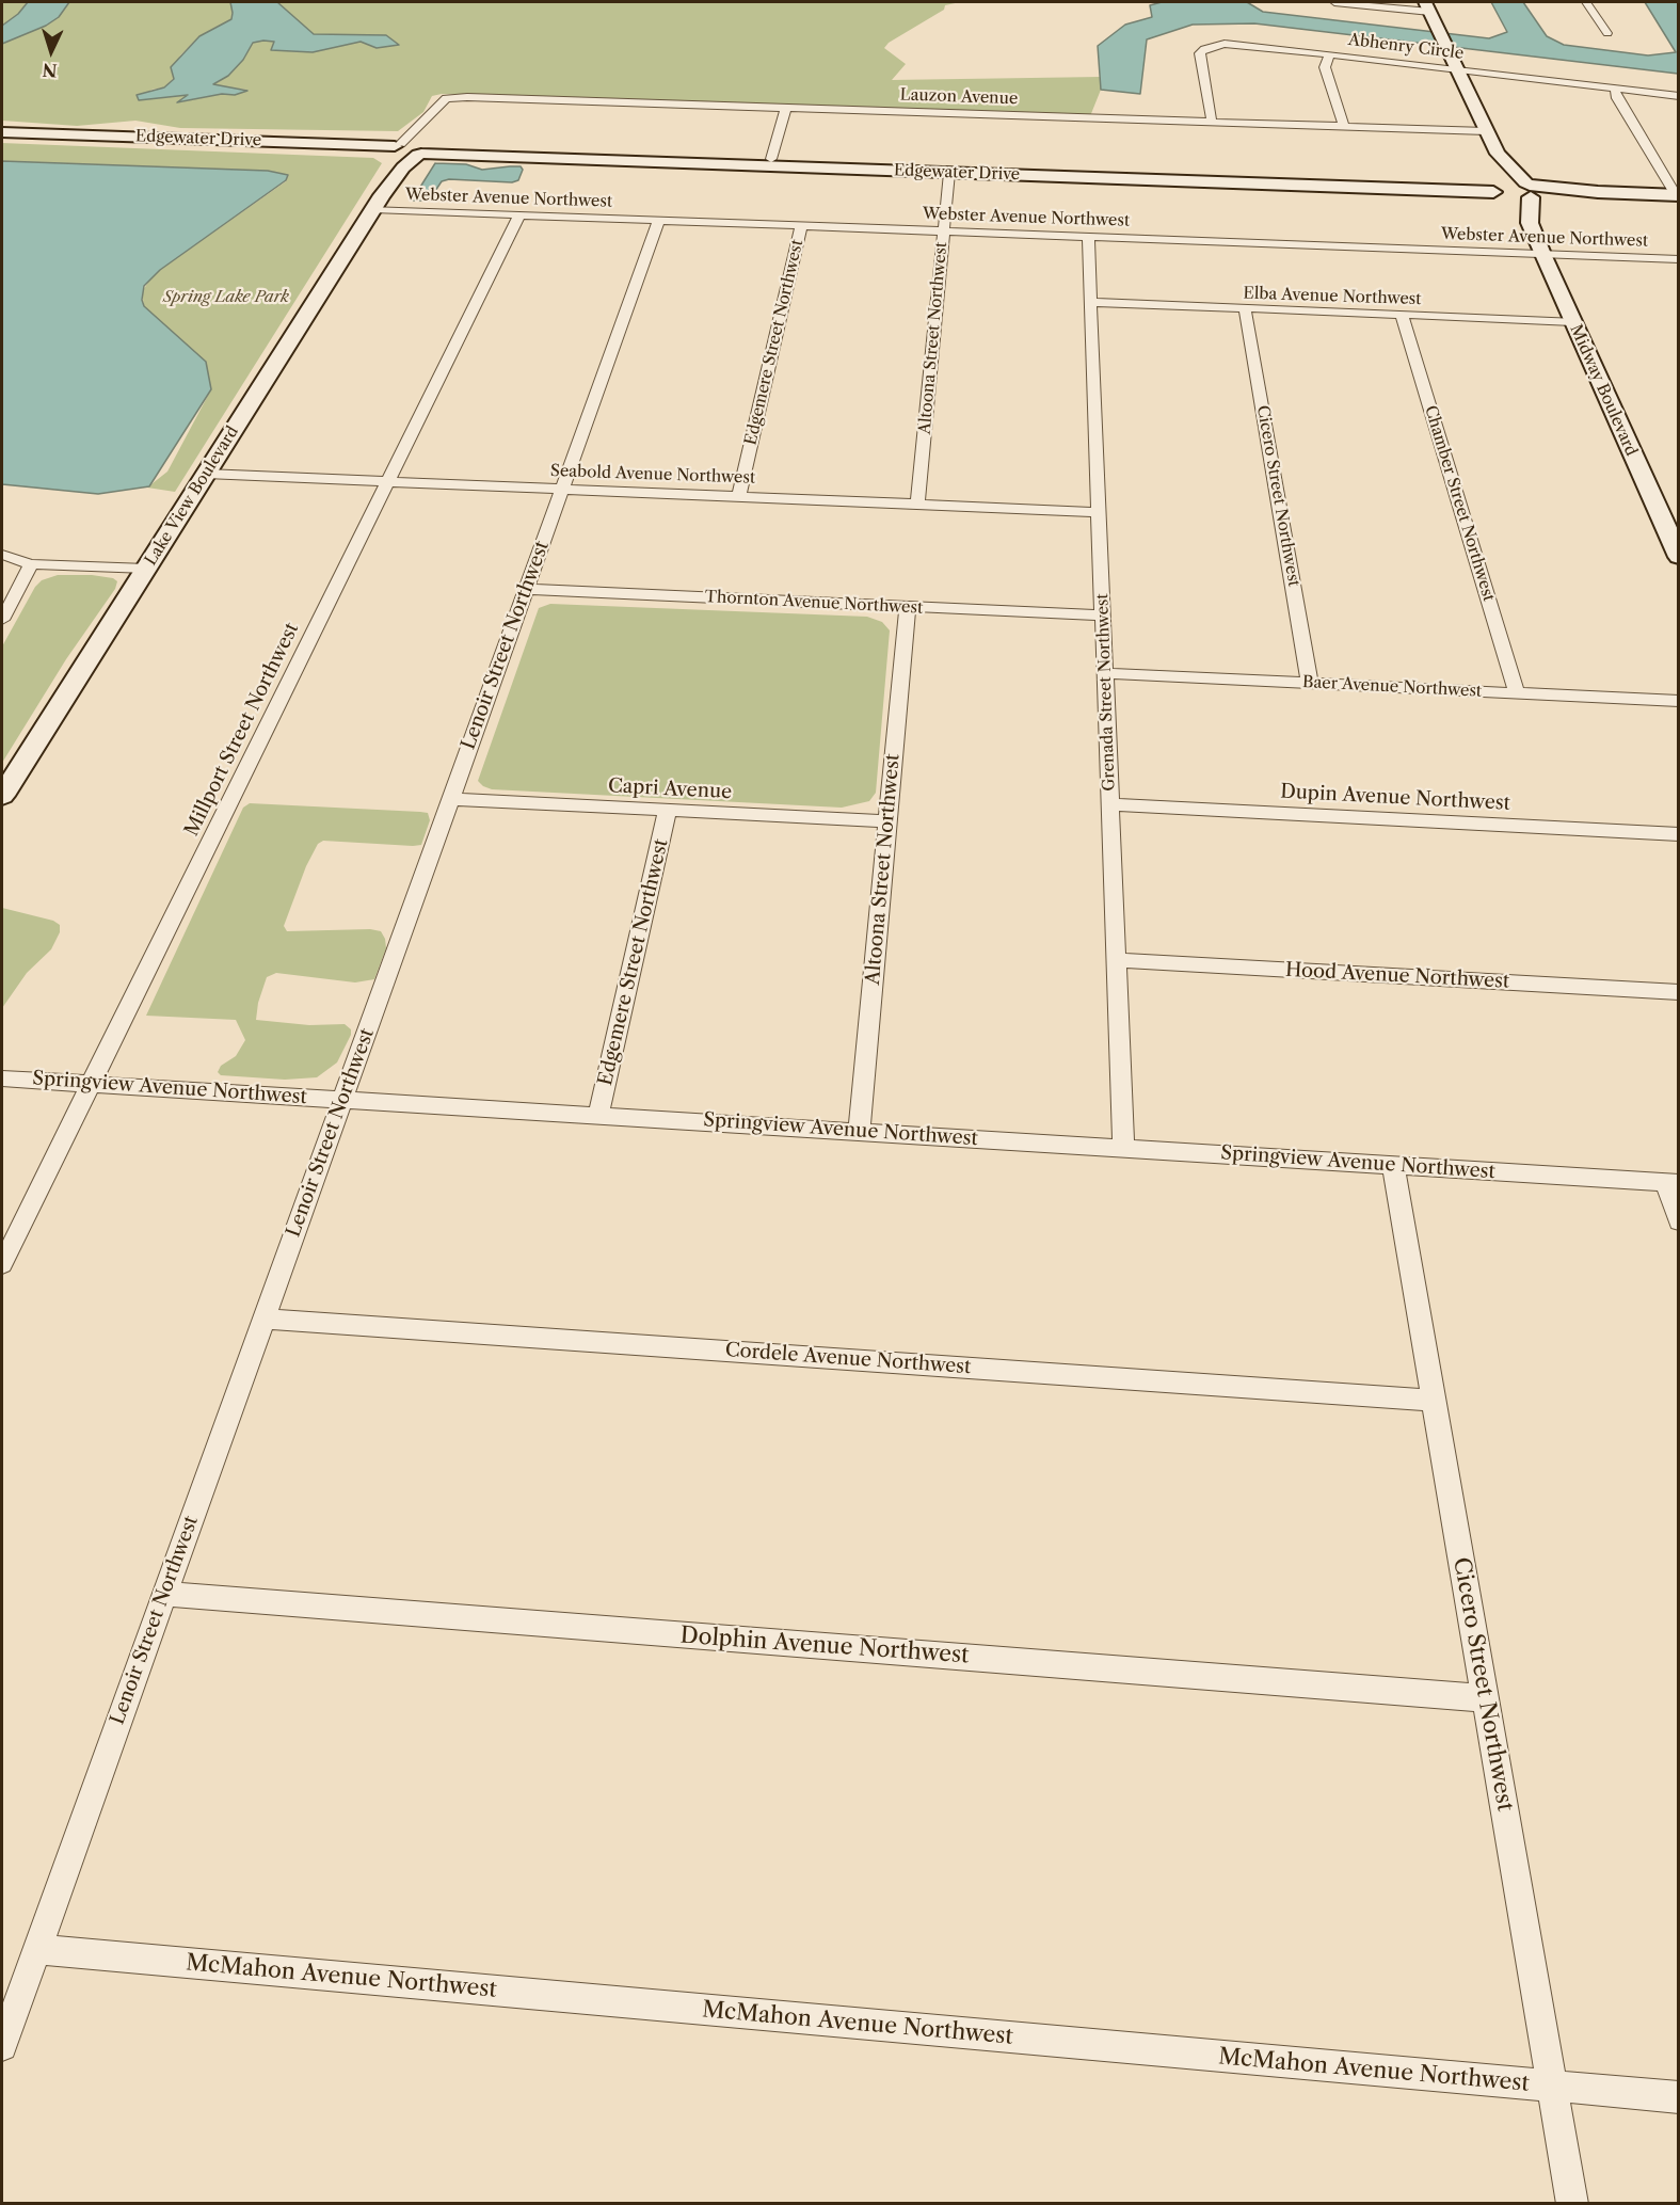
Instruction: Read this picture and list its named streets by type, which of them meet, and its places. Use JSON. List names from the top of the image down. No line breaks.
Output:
{"streets":{"street":["Abhenry Circle","Lauzon Avenue","Edgewater Drive","Webster Avenue Northwest","Elba Avenue Northwest","Altoona Street Northwest","Edgemere Street Northwest","Midway Boulevard","Seabold Avenue Northwest","Lake View Boulevard","Cicero Street Northwest","Chamber Street Northwest","Thornton Avenue Northwest","Lenoir Street Northwest","Baer Avenue Northwest","Grenada Street Northwest","Millport Street Northwest","Capri Avenue","Dupin Avenue Northwest","Hood Avenue Northwest","Springview Avenue Northwest","Cordele Avenue Northwest","Dolphin Avenue Northwest","McMahon Avenue Northwest"]},"crossings":[["Abhenry Circle","Lauzon Avenue"],["Abhenry Circle","Midway Boulevard"],["Lauzon Avenue","Edgewater Drive"],["Lauzon Avenue","Midway Boulevard"],["Lauzon Avenue","Lake View Boulevard"],["Edgewater Drive","Altoona Street Northwest"],["Edgewater Drive","Midway Boulevard"],["Edgewater Drive","Lake View Boulevard"],["Webster Avenue Northwest","Altoona Street Northwest"],["Webster Avenue Northwest","Edgemere Street Northwest"],["Webster Avenue Northwest","Midway Boulevard"],["Webster Avenue Northwest","Lake View Boulevard"],["Webster Avenue Northwest","Lenoir Street Northwest"],["Webster Avenue Northwest","Grenada Street Northwest"],["Webster Avenue Northwest","Millport Street Northwest"],["Elba Avenue Northwest","Midway Boulevard"],["Elba Avenue Northwest","Cicero Street Northwest"],["Elba Avenue Northwest","Chamber Street Northwest"],["Elba Avenue Northwest","Grenada Street Northwest"],["Altoona Street Northwest","Seabold Avenue Northwest"],["Altoona Street Northwest","Thornton Avenue Northwest"],["Altoona Street Northwest","Capri Avenue"],["Altoona Street Northwest","Springview Avenue Northwest"],["Edgemere Street Northwest","Seabold Avenue Northwest"],["Edgemere Street Northwest","Capri Avenue"],["Edgemere Street Northwest","Springview Avenue Northwest"],["Seabold Avenue Northwest","Lake View Boulevard"],["Seabold Avenue Northwest","Lenoir Street Northwest"],["Seabold Avenue Northwest","Grenada Street Northwest"],["Seabold Avenue Northwest","Millport Street Northwest"],["Cicero Street Northwest","Baer Avenue Northwest"],["Cicero Street Northwest","Springview Avenue Northwest"],["Cicero Street Northwest","Cordele Avenue Northwest"],["Cicero Street Northwest","Dolphin Avenue Northwest"],["Cicero Street Northwest","McMahon Avenue Northwest"],["Chamber Street Northwest","Baer Avenue Northwest"],["Thornton Avenue Northwest","Lenoir Street Northwest"],["Thornton Avenue Northwest","Grenada Street Northwest"],["Lenoir Street Northwest","Capri Avenue"],["Lenoir Street Northwest","Springview Avenue Northwest"],["Lenoir Street Northwest","Cordele Avenue Northwest"],["Lenoir Street Northwest","Dolphin Avenue Northwest"],["Lenoir Street Northwest","McMahon Avenue Northwest"],["Baer Avenue Northwest","Grenada Street Northwest"],["Grenada Street Northwest","Dupin Avenue Northwest"],["Grenada Street Northwest","Hood Avenue Northwest"],["Grenada Street Northwest","Springview Avenue Northwest"],["Millport Street Northwest","Springview Avenue Northwest"]],"parks":["Spring Lake Park"],"north":"bottom"}
